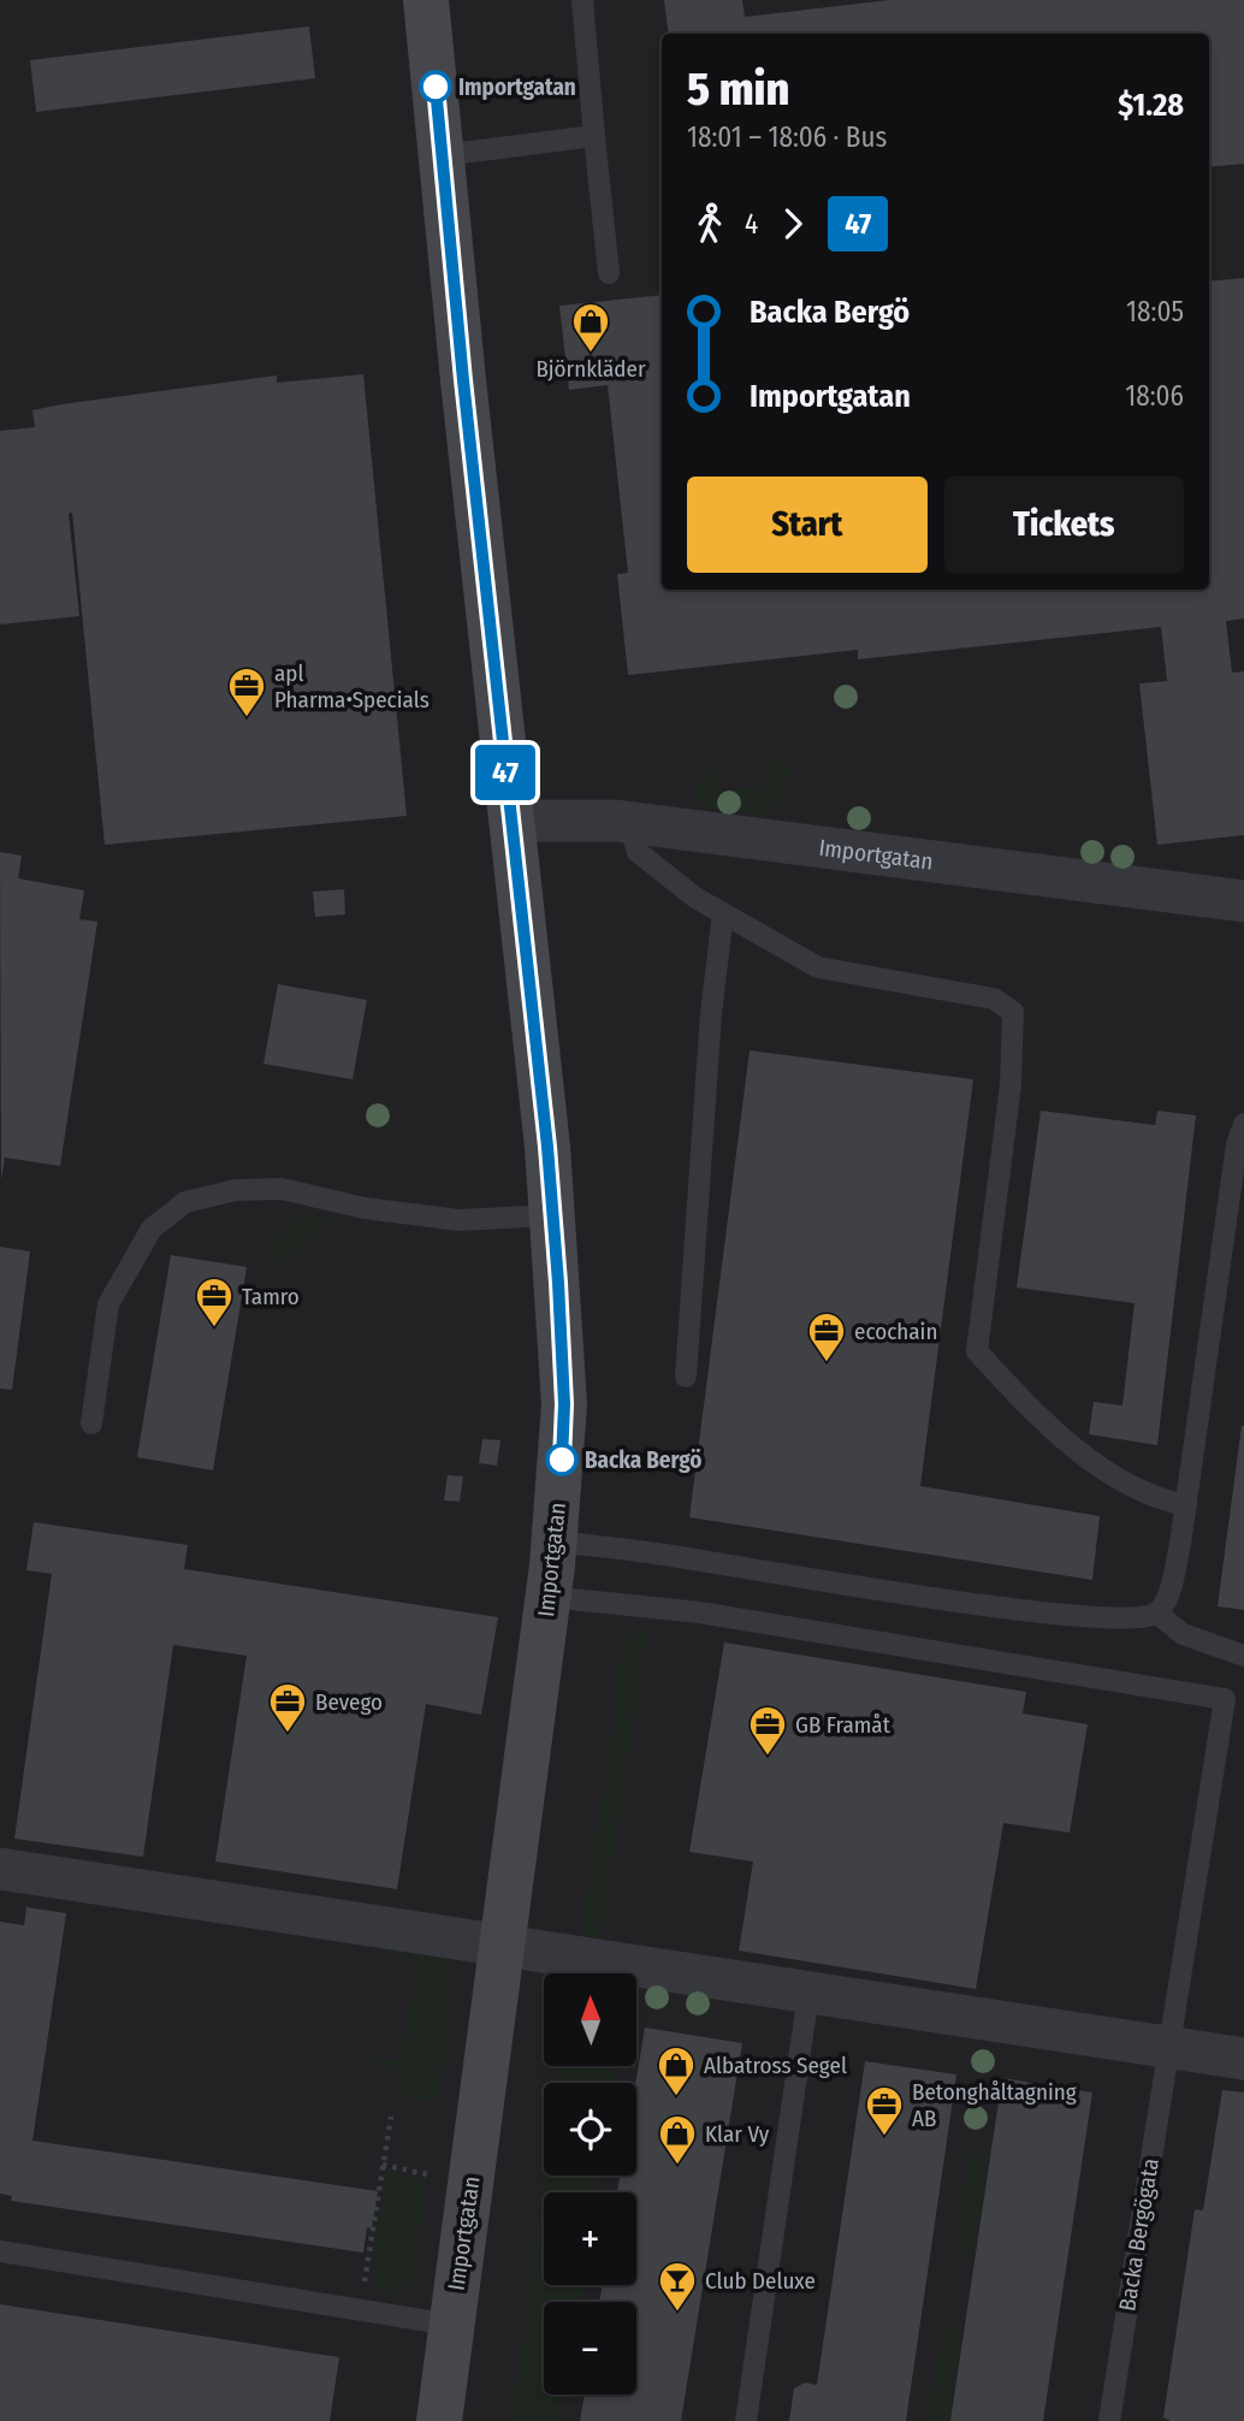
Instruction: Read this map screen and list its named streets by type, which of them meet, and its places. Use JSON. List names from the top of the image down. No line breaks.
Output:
{"streets":{"street":["Importgatan"],"lane":["Backa Bergögata"]},"crossings":[["Importgatan","Backa Bergögata"]],"places":{"other":["Importgatan","Backa Bergö"],"shop":["Björnkläder","Albatross Segel","Klar Vy"],"office":["apl Pharma•Specials","Tamro","ecochain","Bevego","GB Framåt","Betonghåltagning AB"],"bar":["Club Deluxe"]},"lines":["bus line 47"],"north":"top","page":{"on_map":"47","heading":["5 min","18:01 – 18:06 · Bus","$1.28"],"legs":["4","47"],"list":[{"name":"Backa Bergö","value":"18:05"},{"name":"Importgatan","value":"18:06"}],"buttons":["Start","Tickets"],"map_buttons":["+","−"]}}
